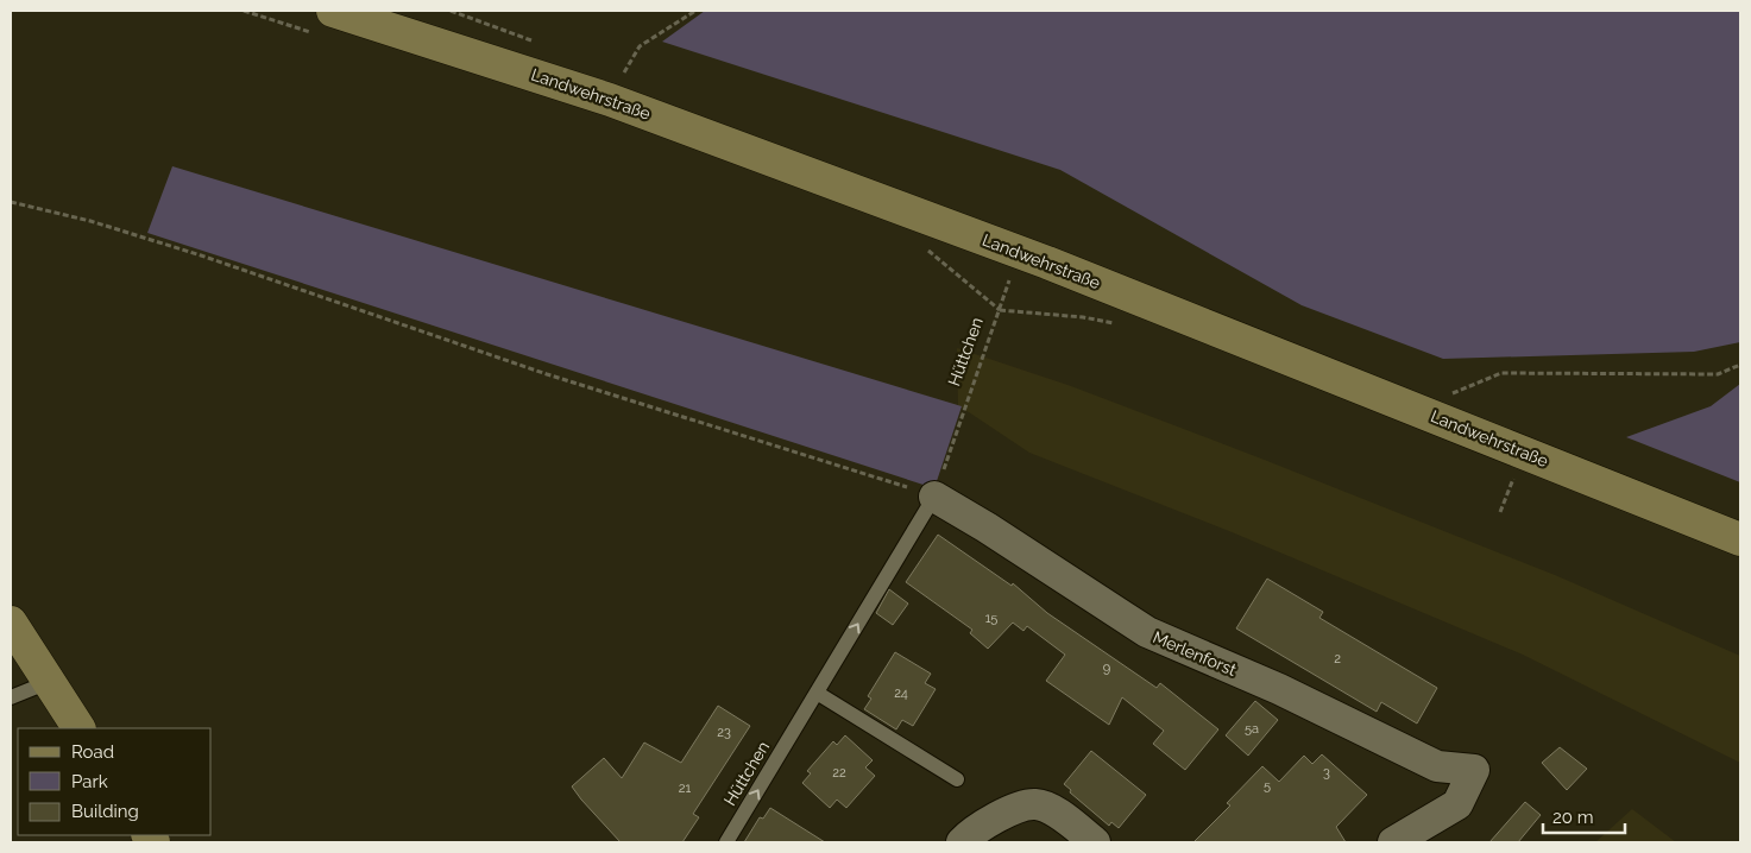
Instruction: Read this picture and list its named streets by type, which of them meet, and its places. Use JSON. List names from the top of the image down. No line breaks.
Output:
{"streets":{"main road":["Landwehrstraße"],"street":["Merlenforst"],"lane":["Hüttchen"]},"crossings":[["Hüttchen","Merlenforst"]],"one_way":["Hüttchen"],"house_numbers":["15","2","9","24","5a","23","22","3","5","21"],"legend":["Road","Park","Building"],"scale_bar":"20 m"}
